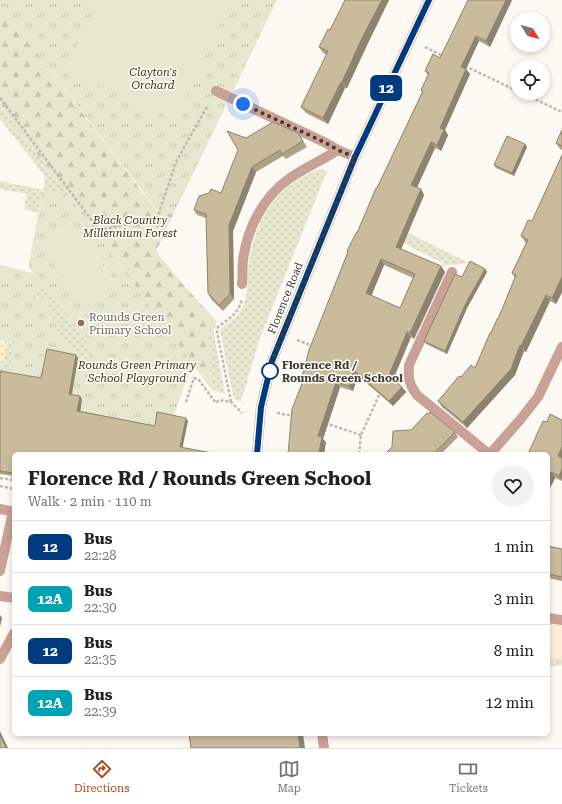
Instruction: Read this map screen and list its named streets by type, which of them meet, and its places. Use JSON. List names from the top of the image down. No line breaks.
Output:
{"streets":{"street":["Florence Road"]},"parks":["Clayton's Orchard","Black Country Millennium Forest","Rounds Green Primary School Playground"],"places":["Rounds Green Primary School","Florence Rd / Rounds Green School"],"lines":["bus line 12"],"north":"bottom right","page":{"on_map":"12","heading":["Florence Rd / Rounds Green School","Walk · 2 min · 110 m"],"list":[{"mark":"12","name":"Bus","note":"22:28","value":"1 min"},{"mark":"12A","name":"Bus","note":"22:30","value":"3 min"},{"mark":"12","name":"Bus","note":"22:35","value":"8 min"},{"mark":"12A","name":"Bus","note":"22:39","value":"12 min"}],"tabs":["Directions","Map","Tickets"]}}
